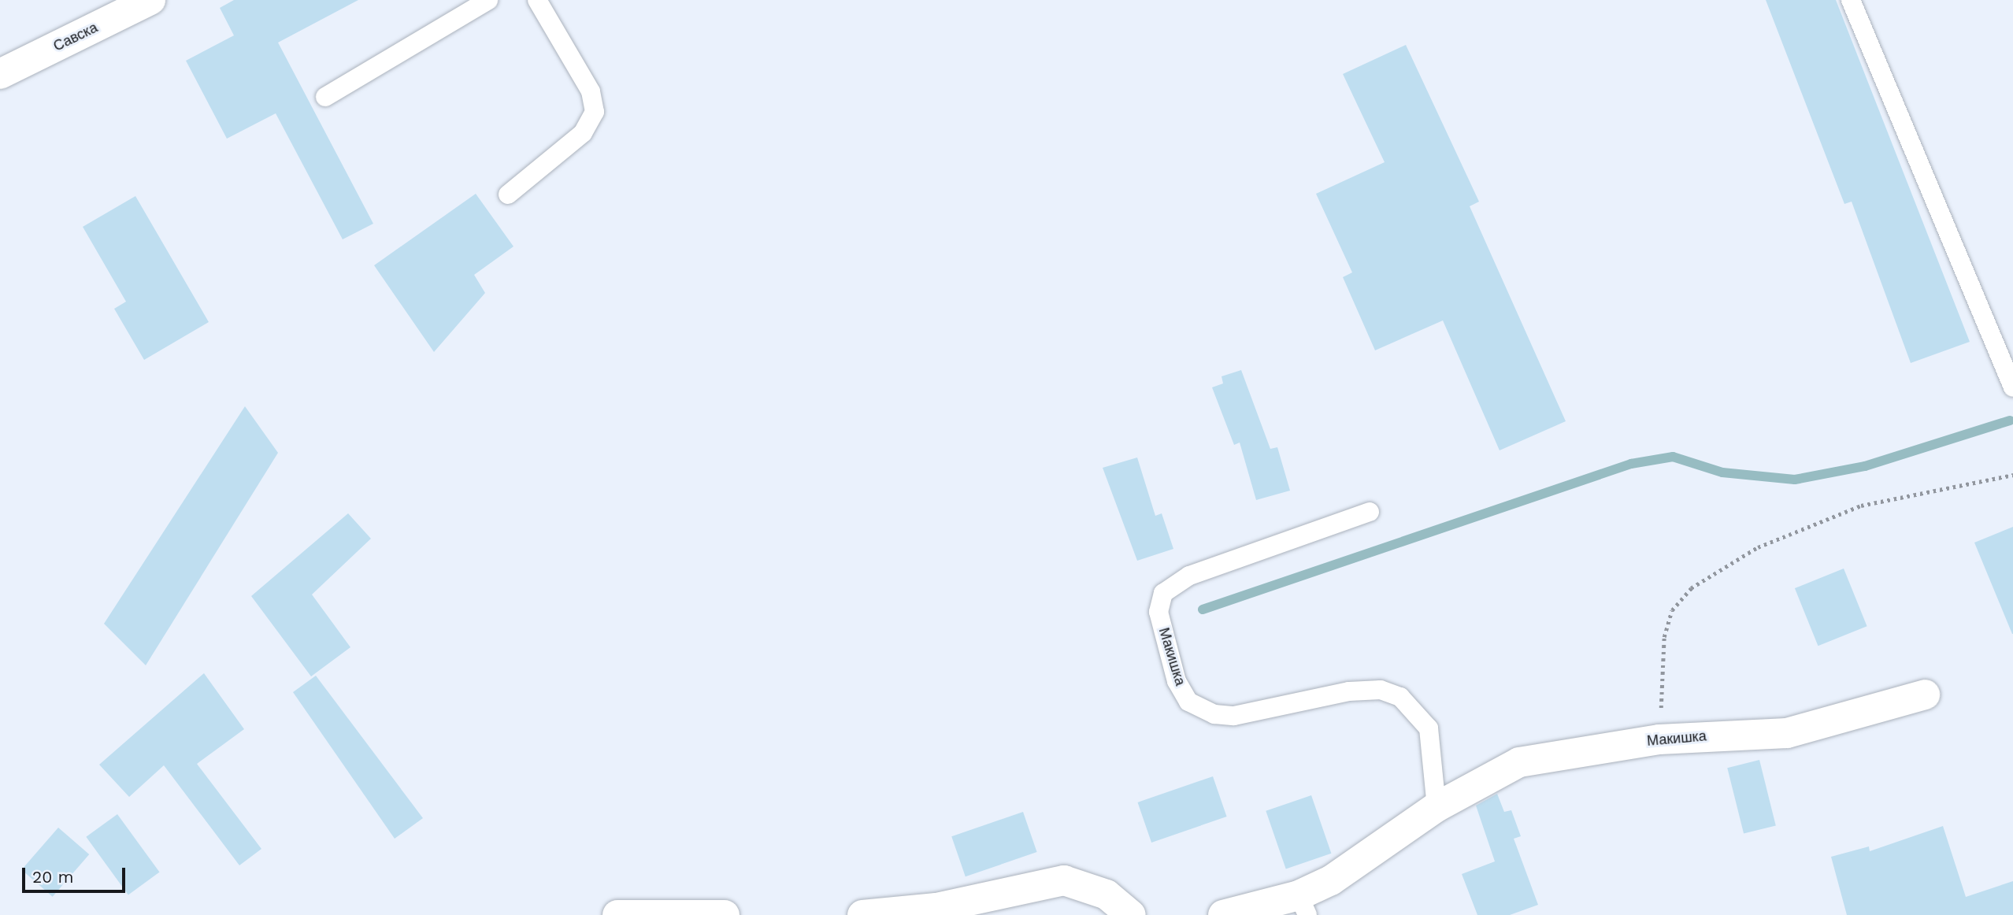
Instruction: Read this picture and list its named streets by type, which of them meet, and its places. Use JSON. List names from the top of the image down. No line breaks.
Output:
{"streets":{"street":["Савска","Макишка"]},"scale_bar":"20 m"}
